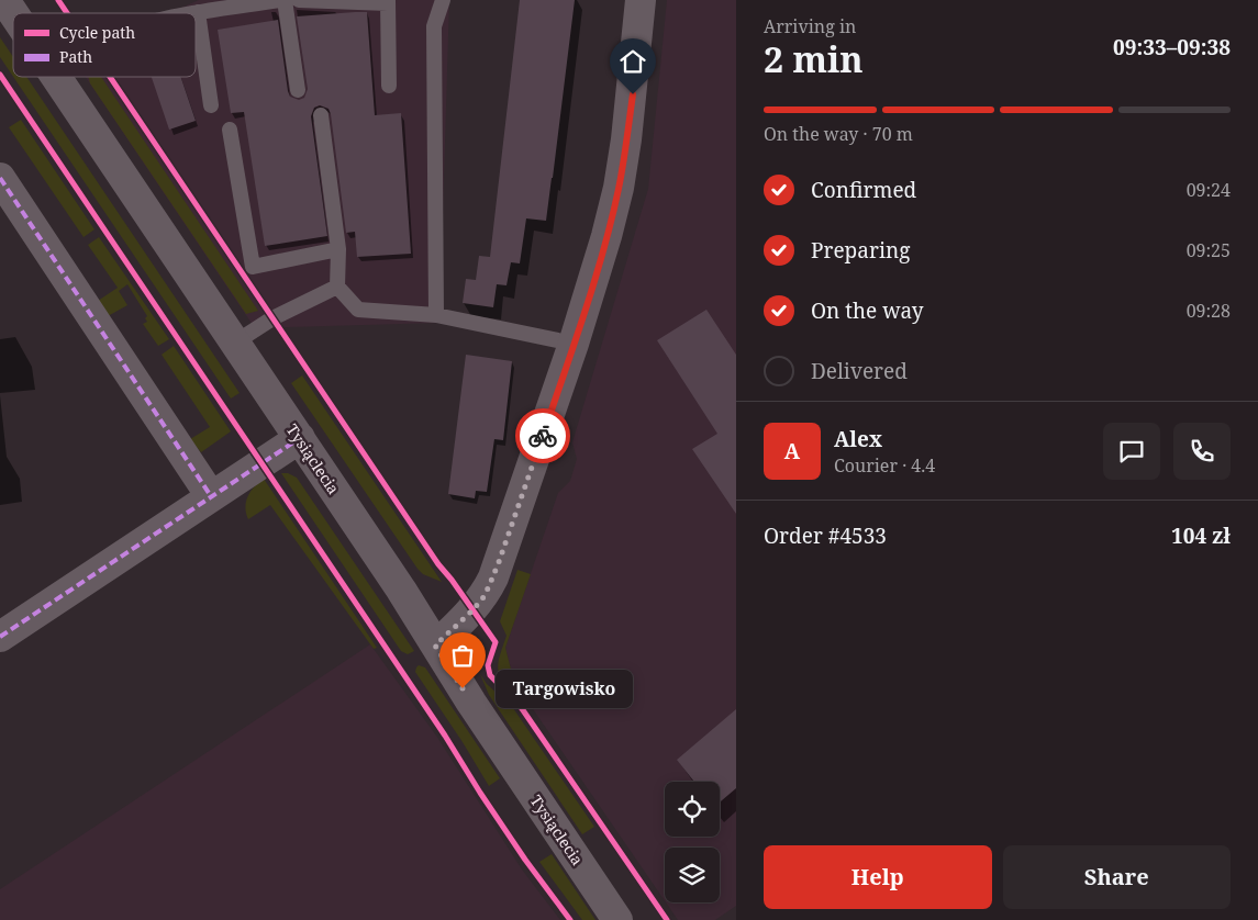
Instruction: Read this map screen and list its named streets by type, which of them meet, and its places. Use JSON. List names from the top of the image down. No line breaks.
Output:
{"streets":{"street":["Tysiąclecia"]},"places":["Targowisko"],"legend":["Cycle path","Path"],"page":{"heading":["2 min","Arriving in","09:33–09:38"],"panel":["Alex","Courier · 4.4","Order #4533","104 zł"],"bar":"On the way · 70 m","list":[["Confirmed","09:24"],["Preparing","09:25"],["On the way","09:28"],"Delivered"],"round":"A","bubble":"Targowisko","buttons":["Help","Share"]}}
